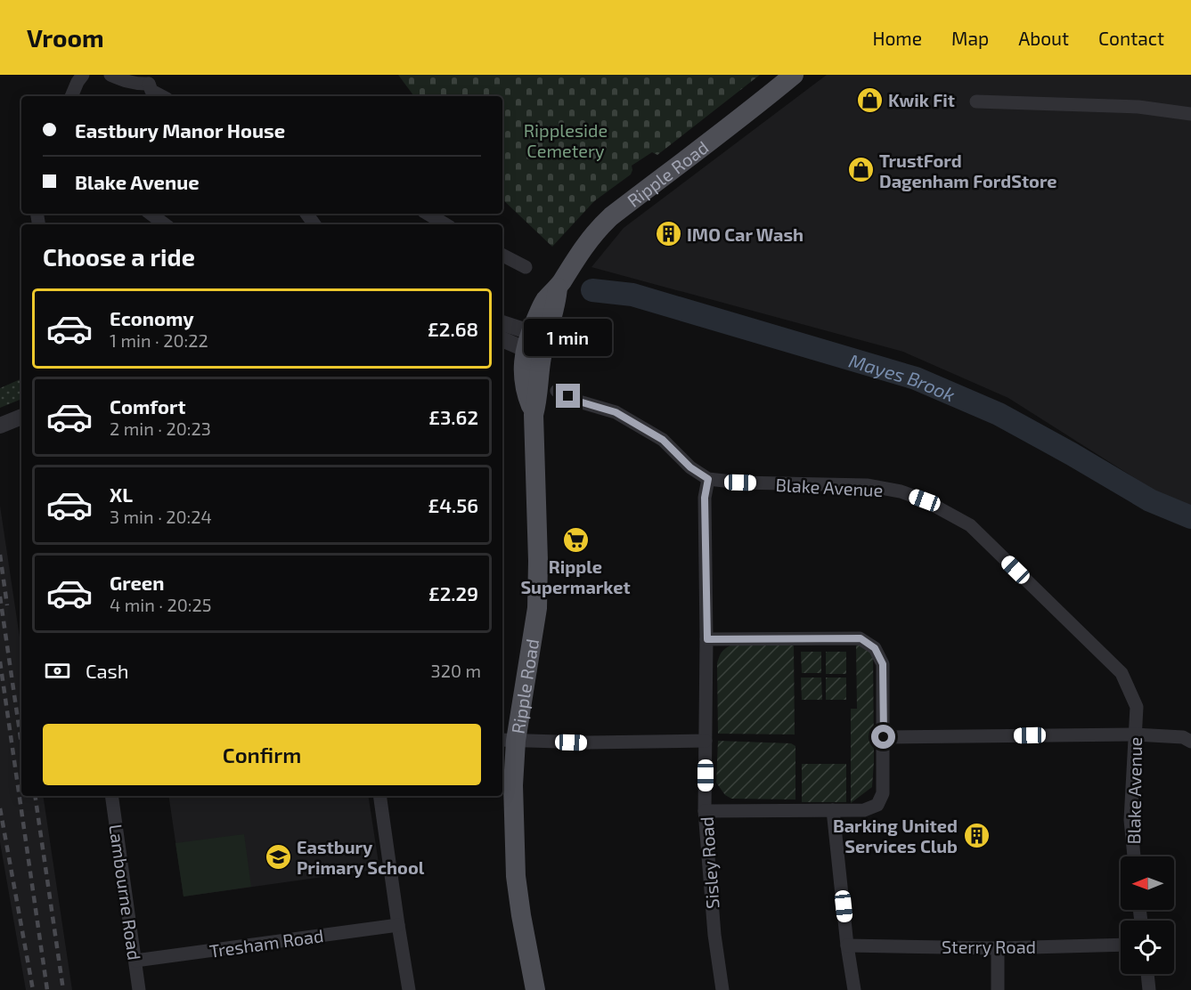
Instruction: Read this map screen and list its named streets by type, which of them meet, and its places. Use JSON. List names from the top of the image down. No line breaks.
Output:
{"streets":{"main road":["Ripple Road"],"street":["Blake Avenue","Sisley Road","Lambourne Road","Tresham Road","Sterry Road"]},"crossings":[["Blake Avenue","Sisley Road"],["Lambourne Road","Tresham Road"]],"water":["Mayes Brook"],"parks":["Rippleside Cemetery"],"places":{"shop":["Kwik Fit","TrustFord Dagenham FordStore"],"building":["IMO Car Wash","Barking United Services Club"],"supermarket":["Ripple Supermarket"],"school or university":["Eastbury Primary School"]},"north":"left","page":{"header":"Vroom","nav":["Home","Map","About","Contact"],"banner":["Eastbury Manor House","Blake Avenue"],"heading":"Choose a ride","list":[{"name":"Economy","note":"1 min · 20:22","value":"£2.68"},{"name":"Comfort","note":"2 min · 20:23","value":"£3.62"},{"name":"XL","note":"3 min · 20:24","value":"£4.56"},{"name":"Green","note":"4 min · 20:25","value":"£2.29"}],"bubble":"1 min","pay":["Cash","320 m"],"buttons":"Confirm"}}
